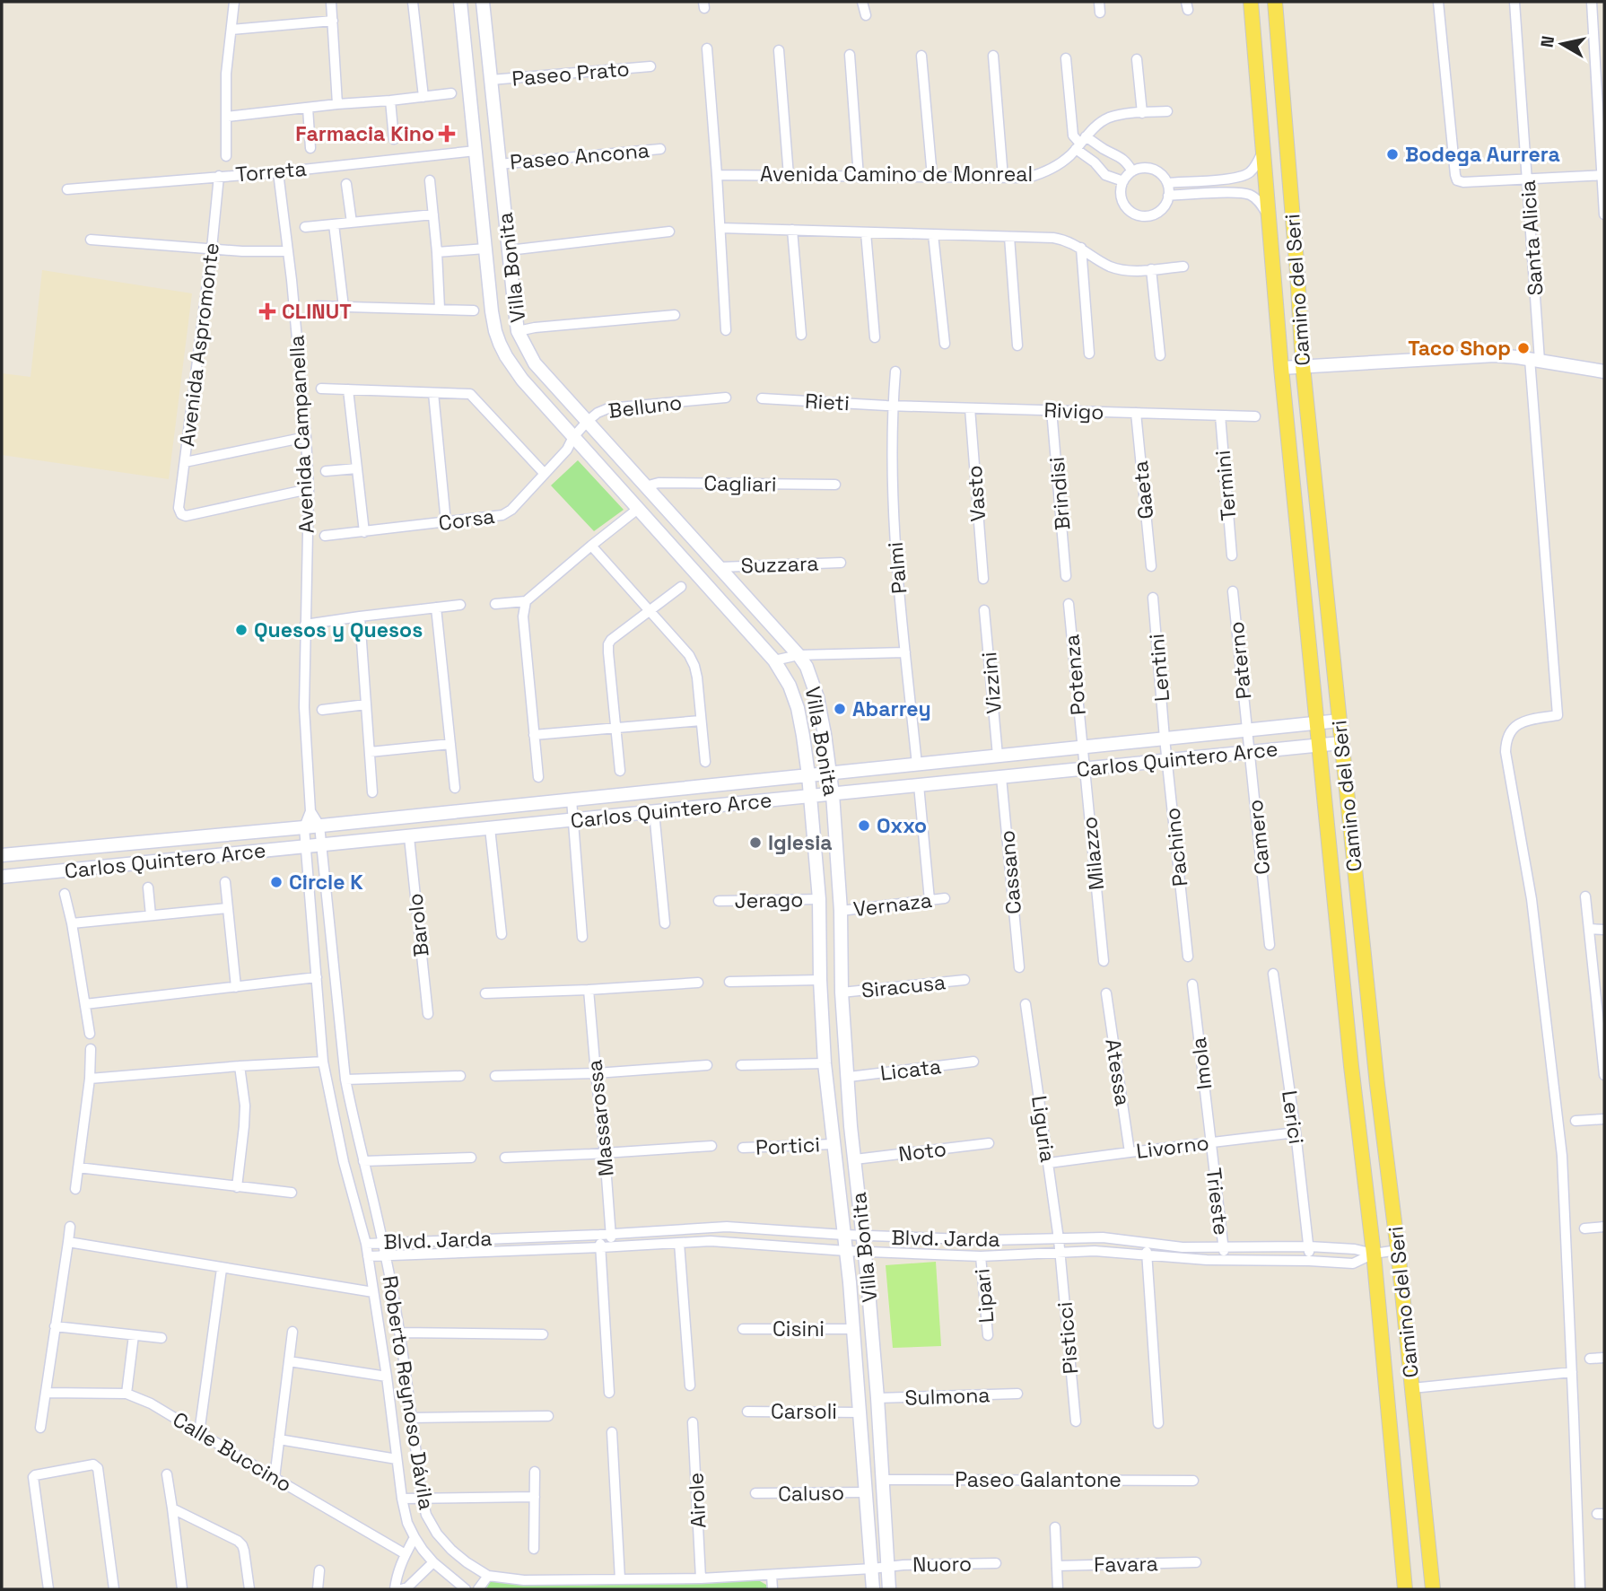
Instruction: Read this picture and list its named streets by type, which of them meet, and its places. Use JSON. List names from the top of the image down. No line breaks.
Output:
{"streets":{"main road":["Camino del Seri"],"street":["Paseo Prato","Paseo Ancona","Torreta","Avenida Camino de Monreal","Santa Alicia","Villa Bonita","Avenida Aspromonte","Rieti","Belluno","Rivigo","Avenida Campanella","Cagliari","Termini","Gaeta","Vasto","Brindisi","Corsa","Suzzara","Palmi","Paterno","Lentini","Potenza","Vizzini","Carlos Quintero Arce","Camero","Pachino","Milazzo","Cassano","Jerago","Vernaza","Barolo","Siracusa","Imola","Licata","Atessa","Lerici","Massarossa","Liguria","Portici","Livorno","Noto","Trieste","Blvd. Jarda","Lipari","Cisini","Pisticci","Roberto Reynoso Dávila","Sulmona","Carsoli","Calle Buccino","Paseo Galantone","Caluso","Airole","Nuoro","Favara"]},"crossings":[["Paseo Prato","Villa Bonita"],["Paseo Ancona","Villa Bonita"],["Torreta","Villa Bonita"],["Torreta","Avenida Aspromonte"],["Torreta","Avenida Campanella"],["Villa Bonita","Belluno"],["Villa Bonita","Cagliari"],["Villa Bonita","Corsa"],["Villa Bonita","Suzzara"],["Villa Bonita","Carlos Quintero Arce"],["Villa Bonita","Jerago"],["Villa Bonita","Vernaza"],["Villa Bonita","Siracusa"],["Villa Bonita","Licata"],["Villa Bonita","Portici"],["Villa Bonita","Noto"],["Villa Bonita","Blvd. Jarda"],["Villa Bonita","Cisini"],["Villa Bonita","Roberto Reynoso Dávila"],["Villa Bonita","Sulmona"],["Villa Bonita","Carsoli"],["Villa Bonita","Paseo Galantone"],["Villa Bonita","Caluso"],["Villa Bonita","Nuoro"],["Camino del Seri","Carlos Quintero Arce"],["Camino del Seri","Blvd. Jarda"],["Avenida Aspromonte","Avenida Campanella"],["Rieti","Rivigo"],["Rieti","Palmi"],["Belluno","Corsa"],["Rivigo","Termini"],["Rivigo","Gaeta"],["Rivigo","Vasto"],["Rivigo","Brindisi"],["Rivigo","Palmi"],["Avenida Campanella","Carlos Quintero Arce"],["Avenida Campanella","Roberto Reynoso Dávila"],["Palmi","Carlos Quintero Arce"],["Paterno","Carlos Quintero Arce"],["Paterno","Camero"],["Lentini","Carlos Quintero Arce"],["Lentini","Pachino"],["Potenza","Carlos Quintero Arce"],["Potenza","Milazzo"],["Vizzini","Carlos Quintero Arce"],["Carlos Quintero Arce","Camero"],["Carlos Quintero Arce","Pachino"],["Carlos Quintero Arce","Milazzo"],["Carlos Quintero Arce","Cassano"],["Carlos Quintero Arce","Barolo"],["Carlos Quintero Arce","Roberto Reynoso Dávila"],["Imola","Livorno"],["Imola","Trieste"],["Atessa","Livorno"],["Lerici","Livorno"],["Lerici","Blvd. Jarda"],["Massarossa","Blvd. Jarda"],["Liguria","Livorno"],["Liguria","Blvd. Jarda"],["Liguria","Pisticci"],["Livorno","Trieste"],["Trieste","Blvd. Jarda"],["Blvd. Jarda","Lipari"],["Blvd. Jarda","Pisticci"],["Blvd. Jarda","Roberto Reynoso Dávila"],["Roberto Reynoso Dávila","Airole"],["Roberto Reynoso Dávila","Nuoro"]],"places":{"health":["Farmacia Kino","CLINUT"],"other":["Bodega Aurrera","Taco Shop","Quesos y Quesos","Abarrey","Oxxo","Iglesia","Circle K"]},"north":"left"}
